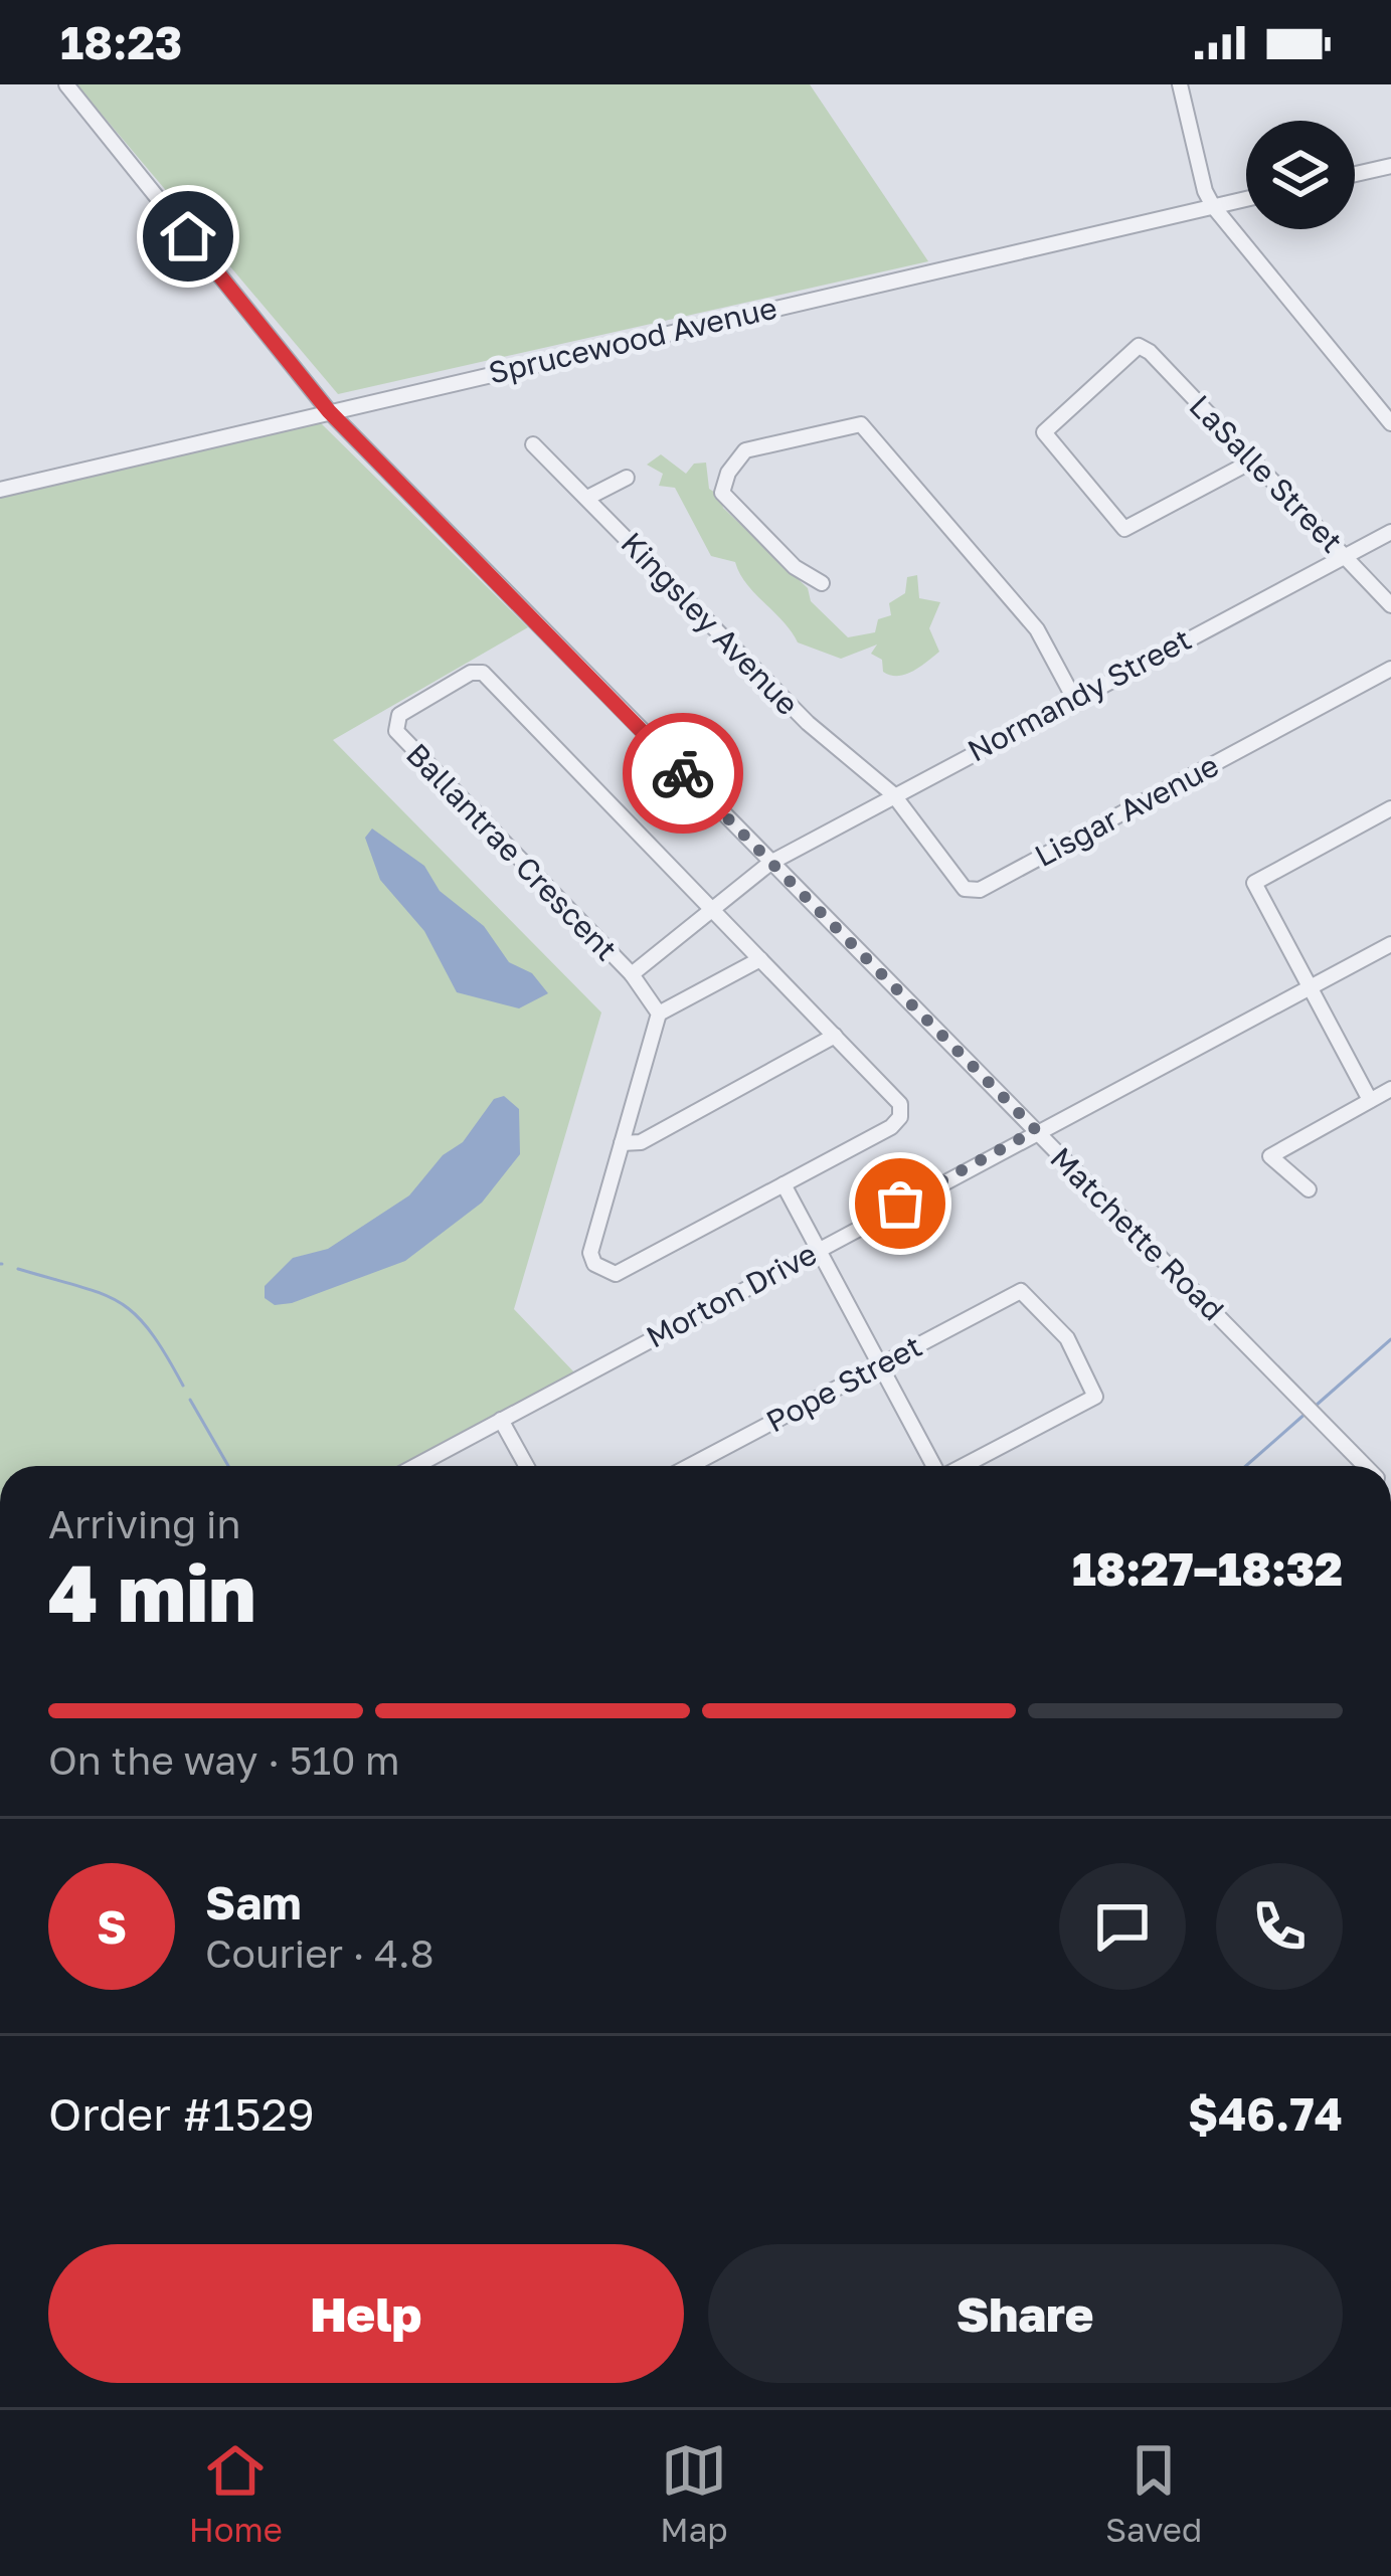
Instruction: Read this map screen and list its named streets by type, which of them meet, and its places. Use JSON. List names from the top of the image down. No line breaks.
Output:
{"streets":{"street":["Sprucewood Avenue","LaSalle Street","Kingsley Avenue","Normandy Street","Lisgar Avenue","Ballantrae Crescent","Matchette Road","Morton Drive","Pope Street"]},"crossings":[["Sprucewood Avenue","Matchette Road"],["LaSalle Street","Normandy Street"],["Kingsley Avenue","Normandy Street"],["Kingsley Avenue","Lisgar Avenue"],["Normandy Street","Lisgar Avenue"],["Normandy Street","Ballantrae Crescent"],["Normandy Street","Matchette Road"],["Matchette Road","Morton Drive"]],"page":{"status":"18:23","heading":["4 min","Arriving in","18:27–18:32"],"panel":["Sam","Courier · 4.8","Order #1529","$46.74"],"bar":"On the way · 510 m","round":"S","buttons":["Help","Share"],"tabs":["Home","Map","Saved"]}}
